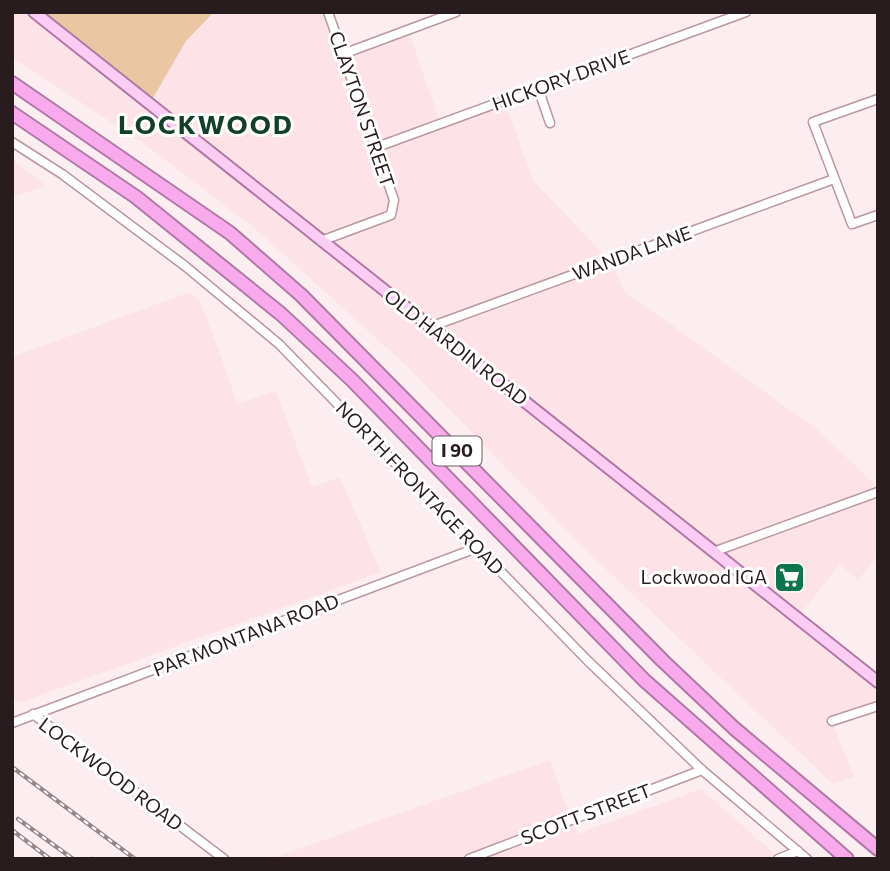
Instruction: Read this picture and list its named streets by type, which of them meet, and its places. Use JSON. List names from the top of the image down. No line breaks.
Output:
{"streets":{"highway":["I 90"],"main road":["OLD HARDIN ROAD"],"street":["HICKORY DRIVE","CLAYTON STREET","WANDA LANE","NORTH FRONTAGE ROAD","PAR MONTANA ROAD","LOCKWOOD ROAD","SCOTT STREET"]},"crossings":[["HICKORY DRIVE","CLAYTON STREET"],["CLAYTON STREET","OLD HARDIN ROAD"],["WANDA LANE","OLD HARDIN ROAD"],["NORTH FRONTAGE ROAD","PAR MONTANA ROAD"],["NORTH FRONTAGE ROAD","SCOTT STREET"],["PAR MONTANA ROAD","LOCKWOOD ROAD"]],"districts":["LOCKWOOD"],"places":{"supermarket":["Lockwood IGA"]}}
